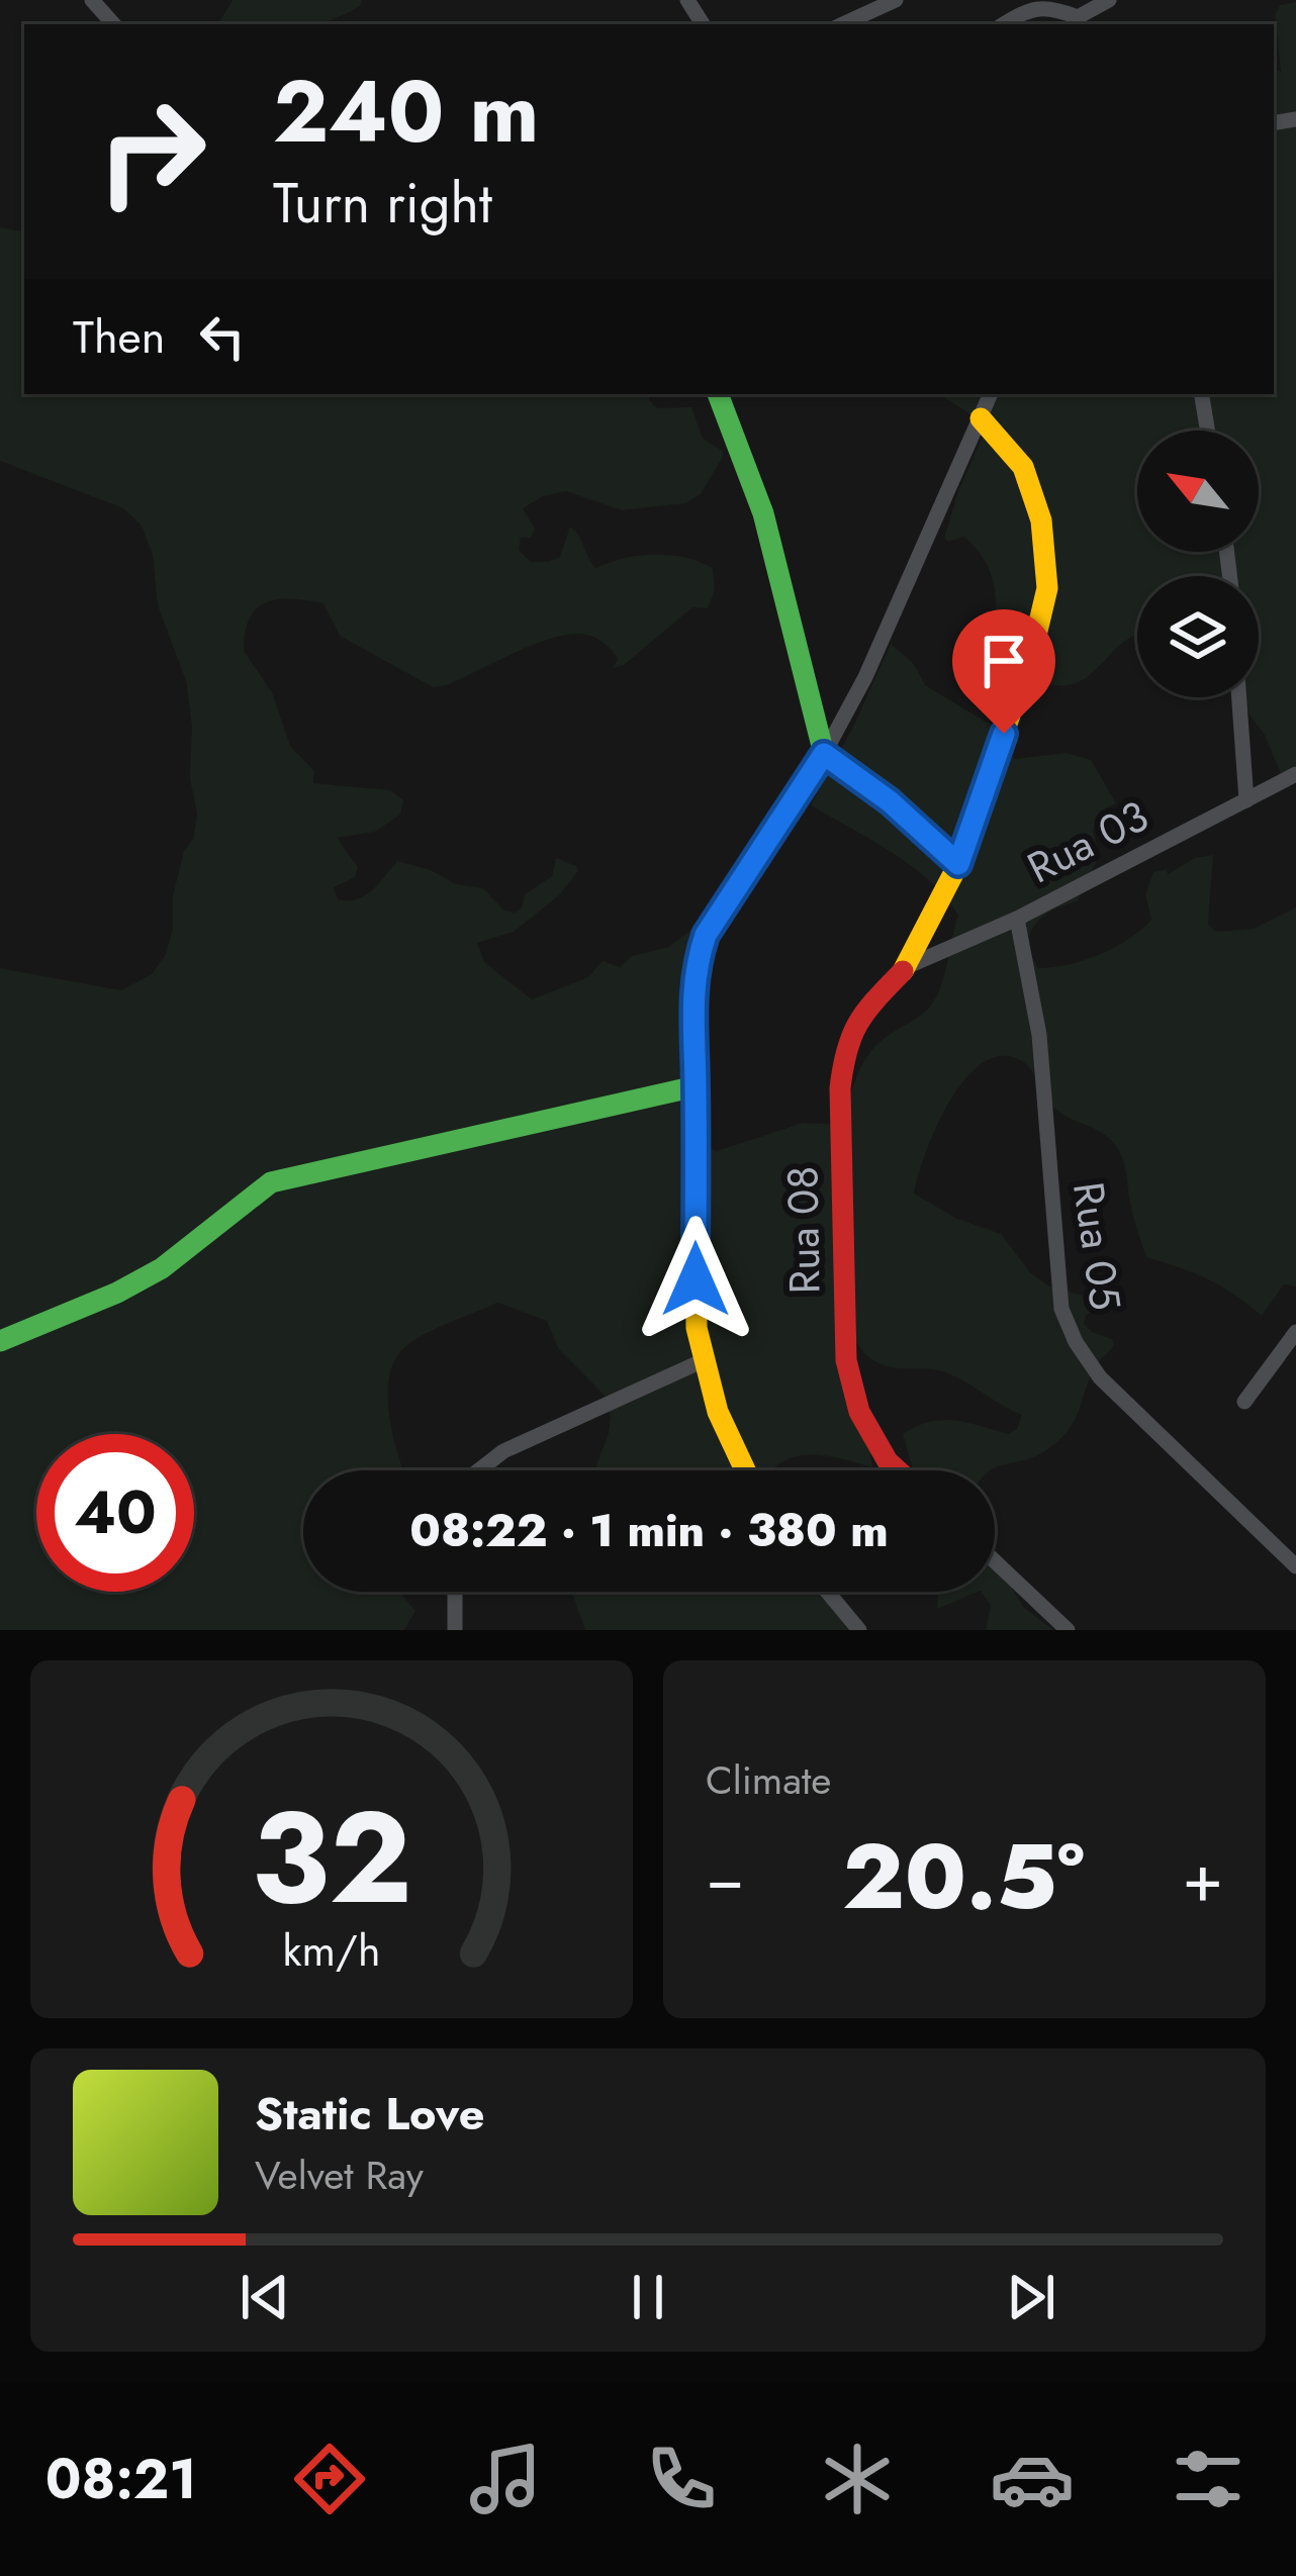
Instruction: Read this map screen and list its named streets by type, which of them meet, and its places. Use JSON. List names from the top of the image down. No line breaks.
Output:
{"streets":{"street":["Rua 03","Rua 08","Rua 05"]},"crossings":[["Rua 03","Rua 08"],["Rua 03","Rua 05"]],"north":"top left","page":{"turn":["240 m","Turn right"],"then":"Then","limit":"40","trip":"08:22 · 1 min · 380 m","tile":"Climate","heat":["−","20.5°","+"],"song":["Static Love","Velvet Ray"],"tabs":"08:21","gauge":["32","km/h"]}}
